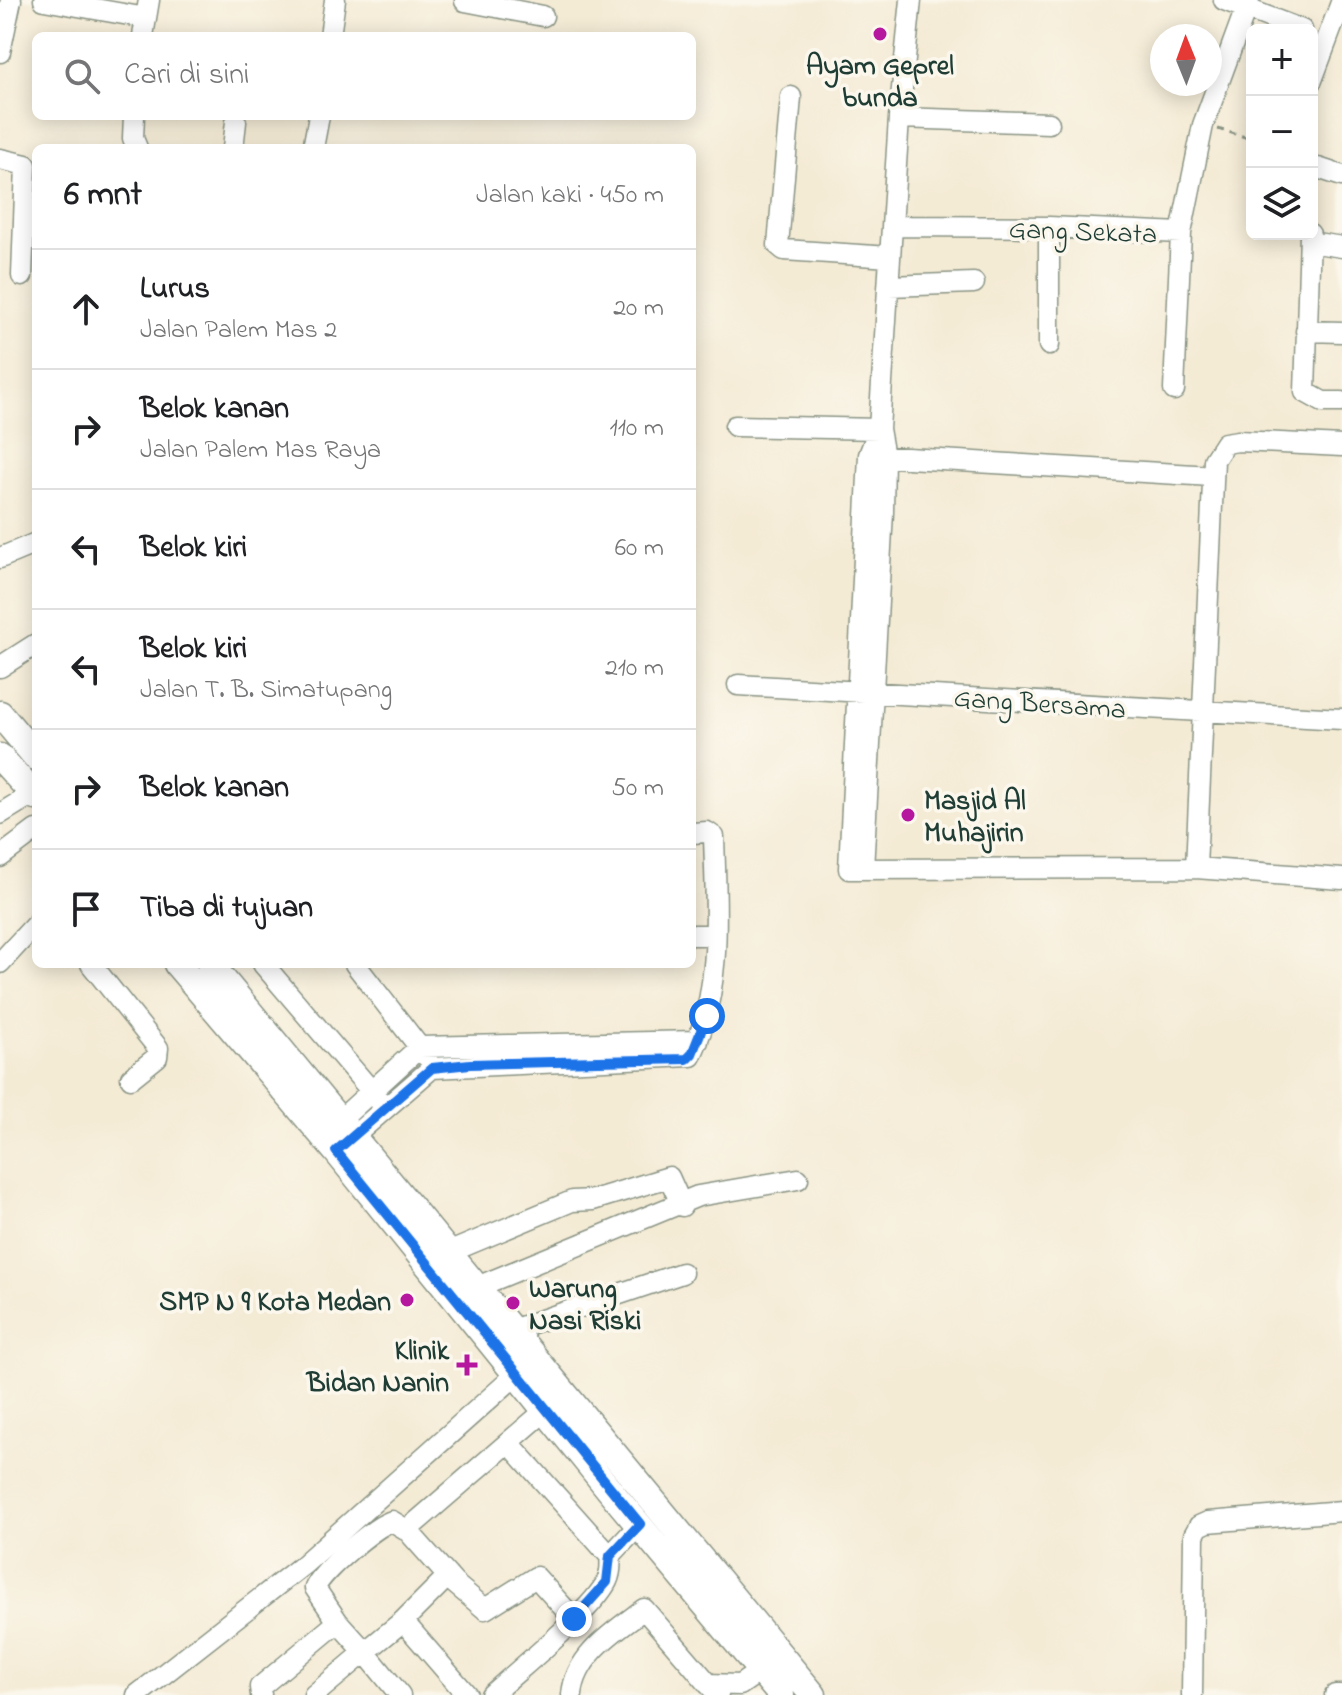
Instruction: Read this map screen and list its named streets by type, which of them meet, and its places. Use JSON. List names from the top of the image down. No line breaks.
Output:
{"streets":{"street":["Gang Sekata","Gang Bersama"]},"places":{"other":["Ayam Geprel bunda","Masjid Al Muhajirin","SMP N 9 Kota Medan","Warung Nasi Riski"],"health":["Klinik Bidan Nanin"]},"north":"top","page":{"map_buttons":["+","−"],"search":"Cari di sini","heading":["6 mnt","Jalan kaki · 450 m"],"list":[["Lurus","Jalan Palem Mas 2","20 m"],["Belok kanan","Jalan Palem Mas Raya","110 m"],["Belok kiri","60 m"],["Belok kiri","Jalan T. B. Simatupang","210 m"],["Belok kanan","50 m"],"Tiba di tujuan"]}}
